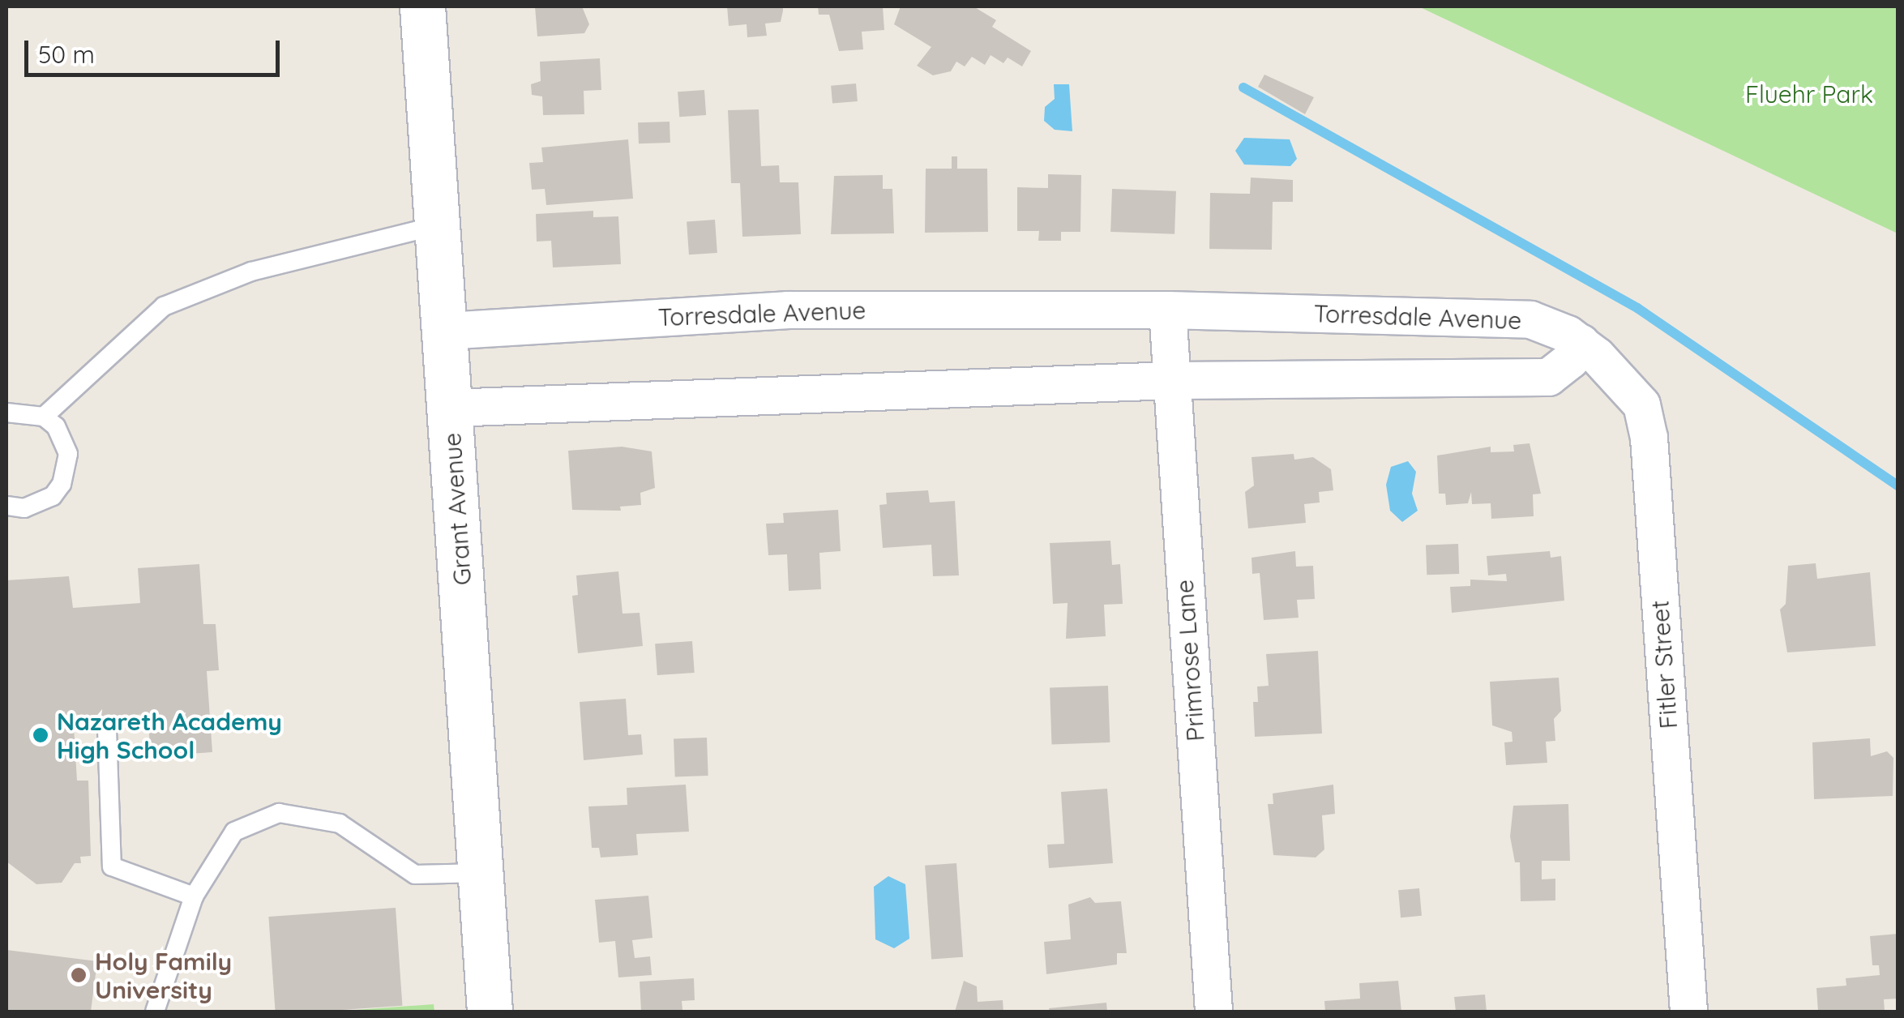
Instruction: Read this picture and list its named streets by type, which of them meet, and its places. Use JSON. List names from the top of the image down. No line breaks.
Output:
{"streets":{"street":["Torresdale Avenue","Grant Avenue","Primrose Lane","Fitler Street"]},"crossings":[["Torresdale Avenue","Grant Avenue"],["Torresdale Avenue","Primrose Lane"],["Torresdale Avenue","Fitler Street"]],"parks":["Fluehr Park"],"places":["Nazareth Academy High School","Holy Family University"],"scale_bar":"50 m"}
